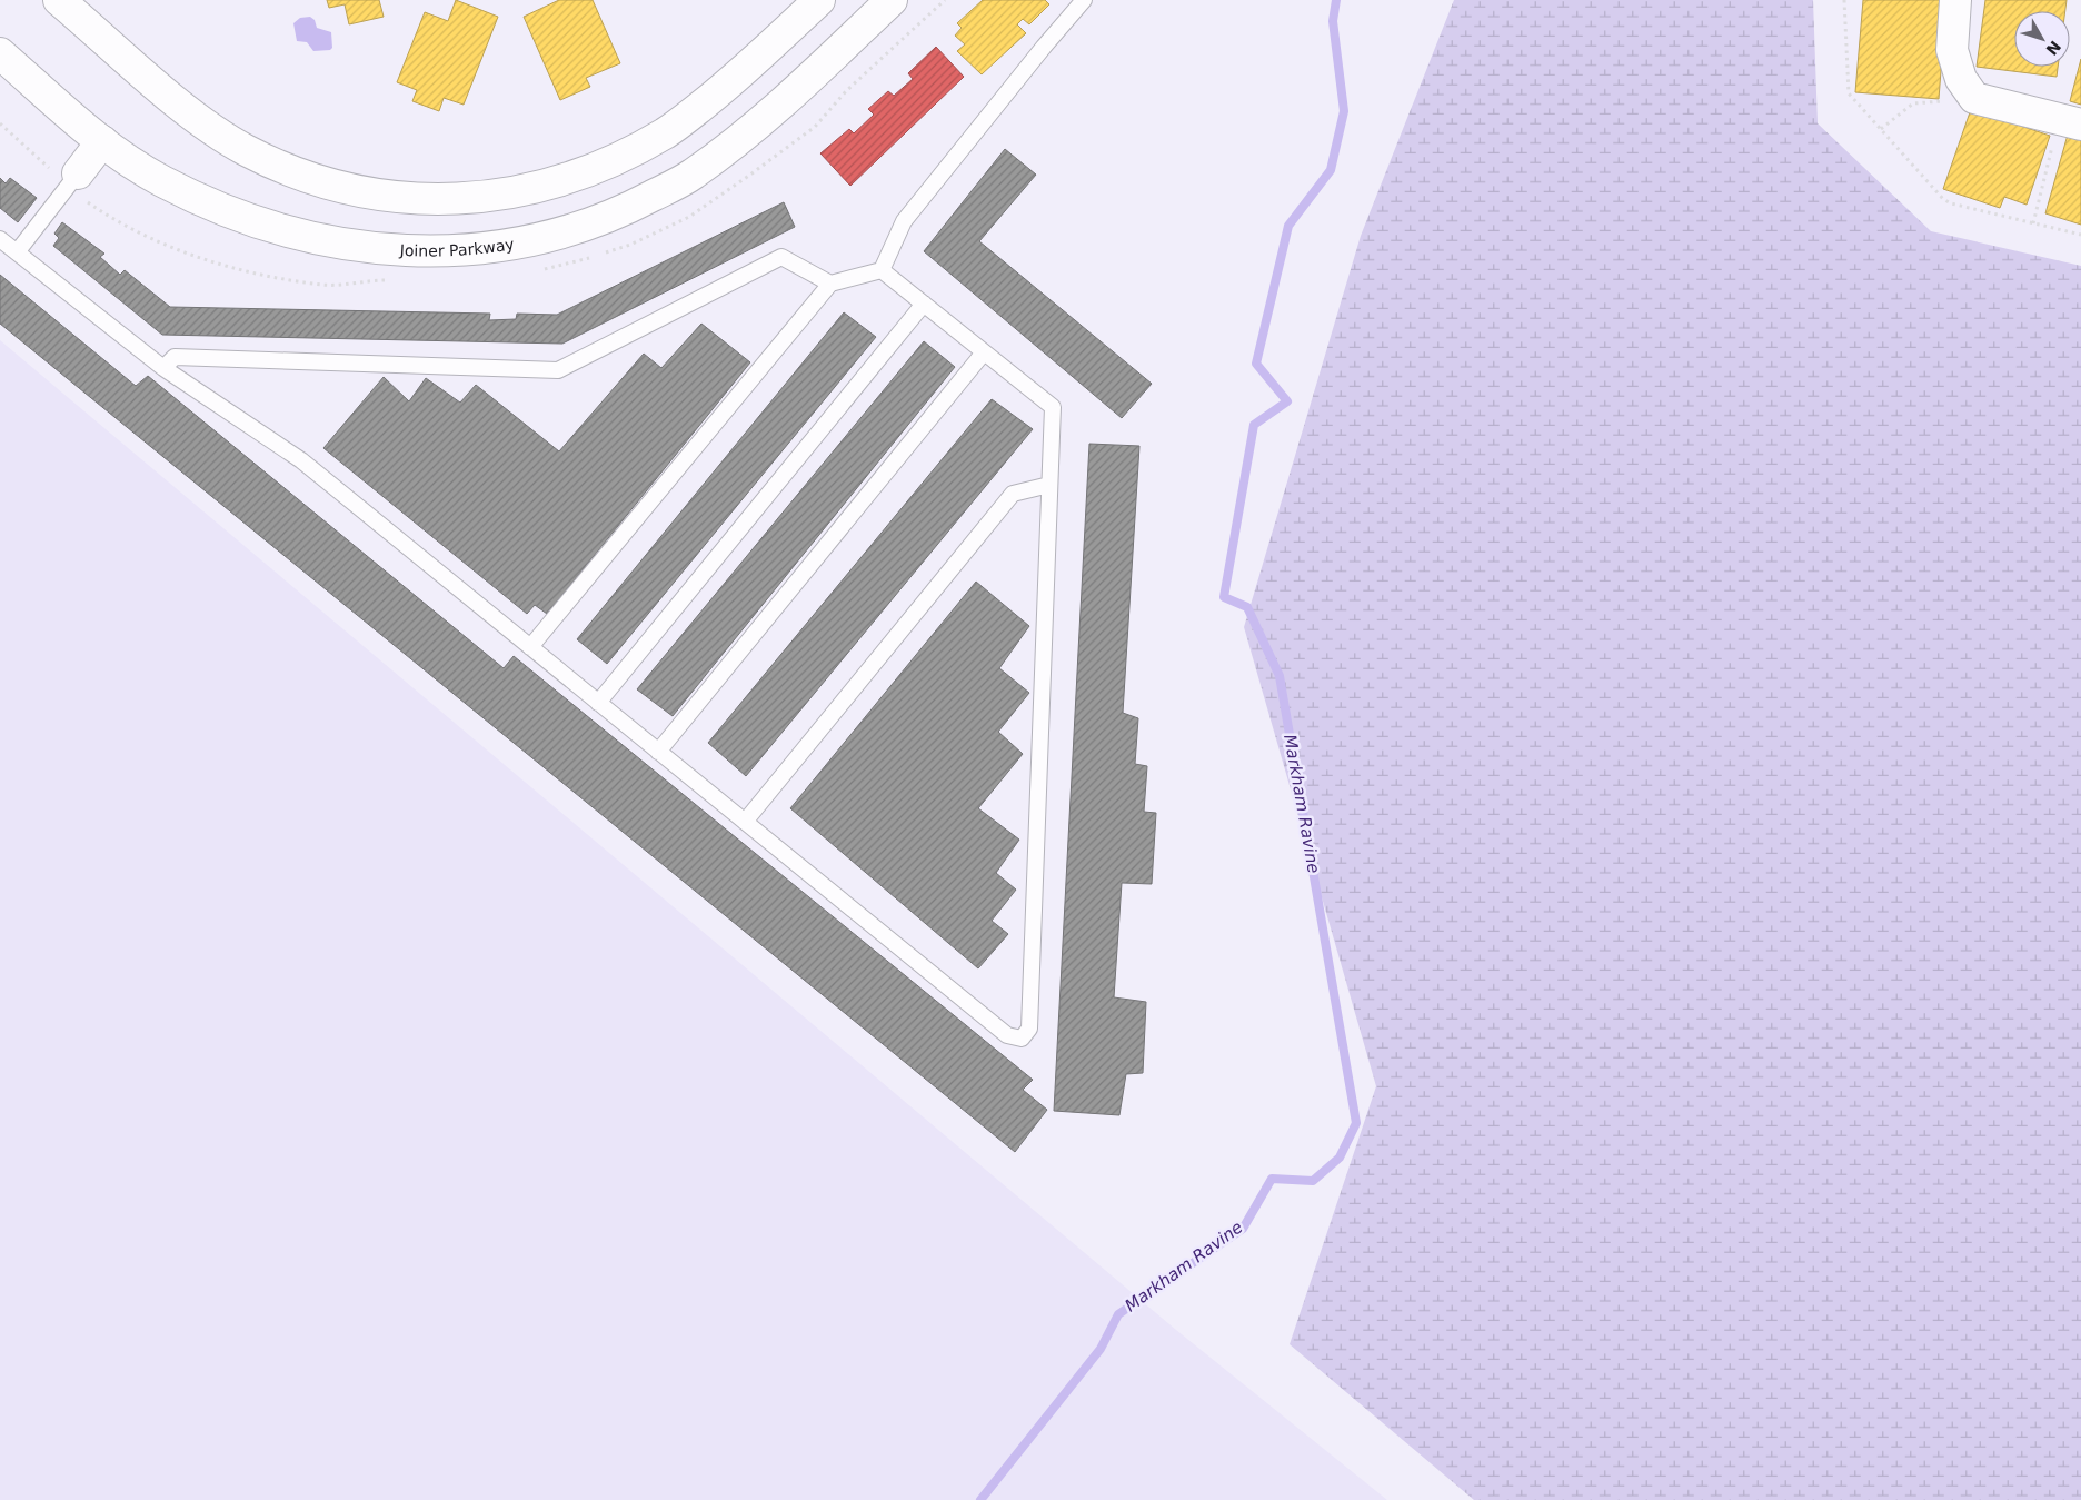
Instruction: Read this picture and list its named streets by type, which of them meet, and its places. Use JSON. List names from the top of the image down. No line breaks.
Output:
{"streets":{"street":["Joiner Parkway"]},"water":["Markham Ravine"],"north":"bottom right"}
